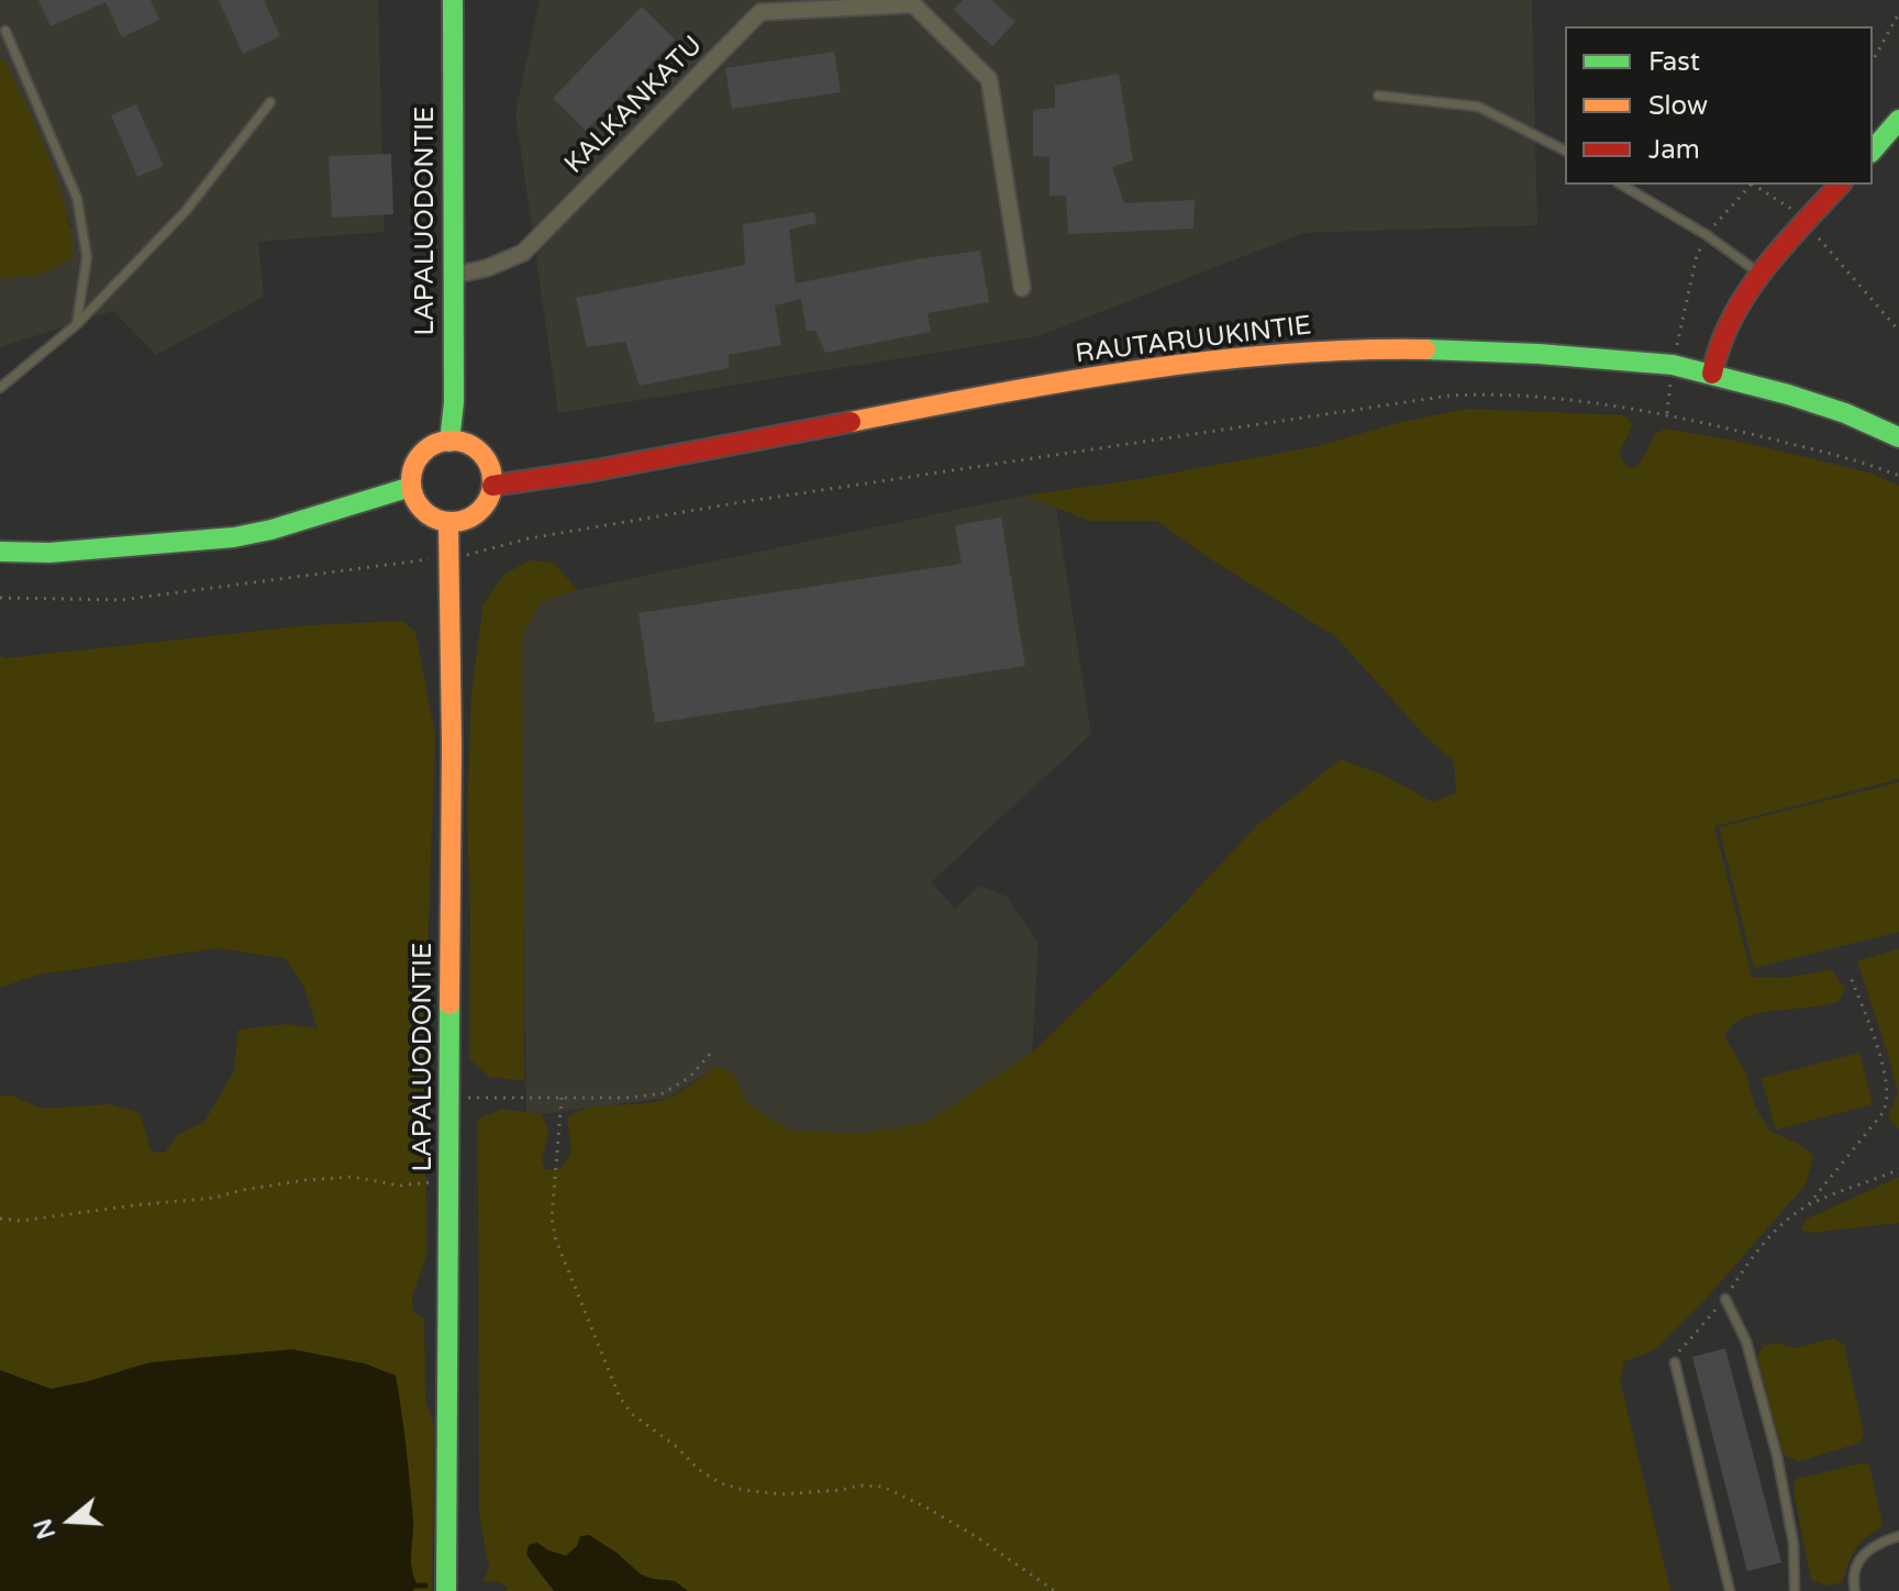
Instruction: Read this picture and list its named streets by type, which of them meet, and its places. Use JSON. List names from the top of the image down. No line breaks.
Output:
{"streets":{"main road":["LAPALUODONTIE","RAUTARUUKINTIE"],"street":["KALKANKATU"]},"crossings":[["KALKANKATU","LAPALUODONTIE"],["LAPALUODONTIE","RAUTARUUKINTIE"]],"legend":["Fast","Slow","Jam"],"north":"left"}
